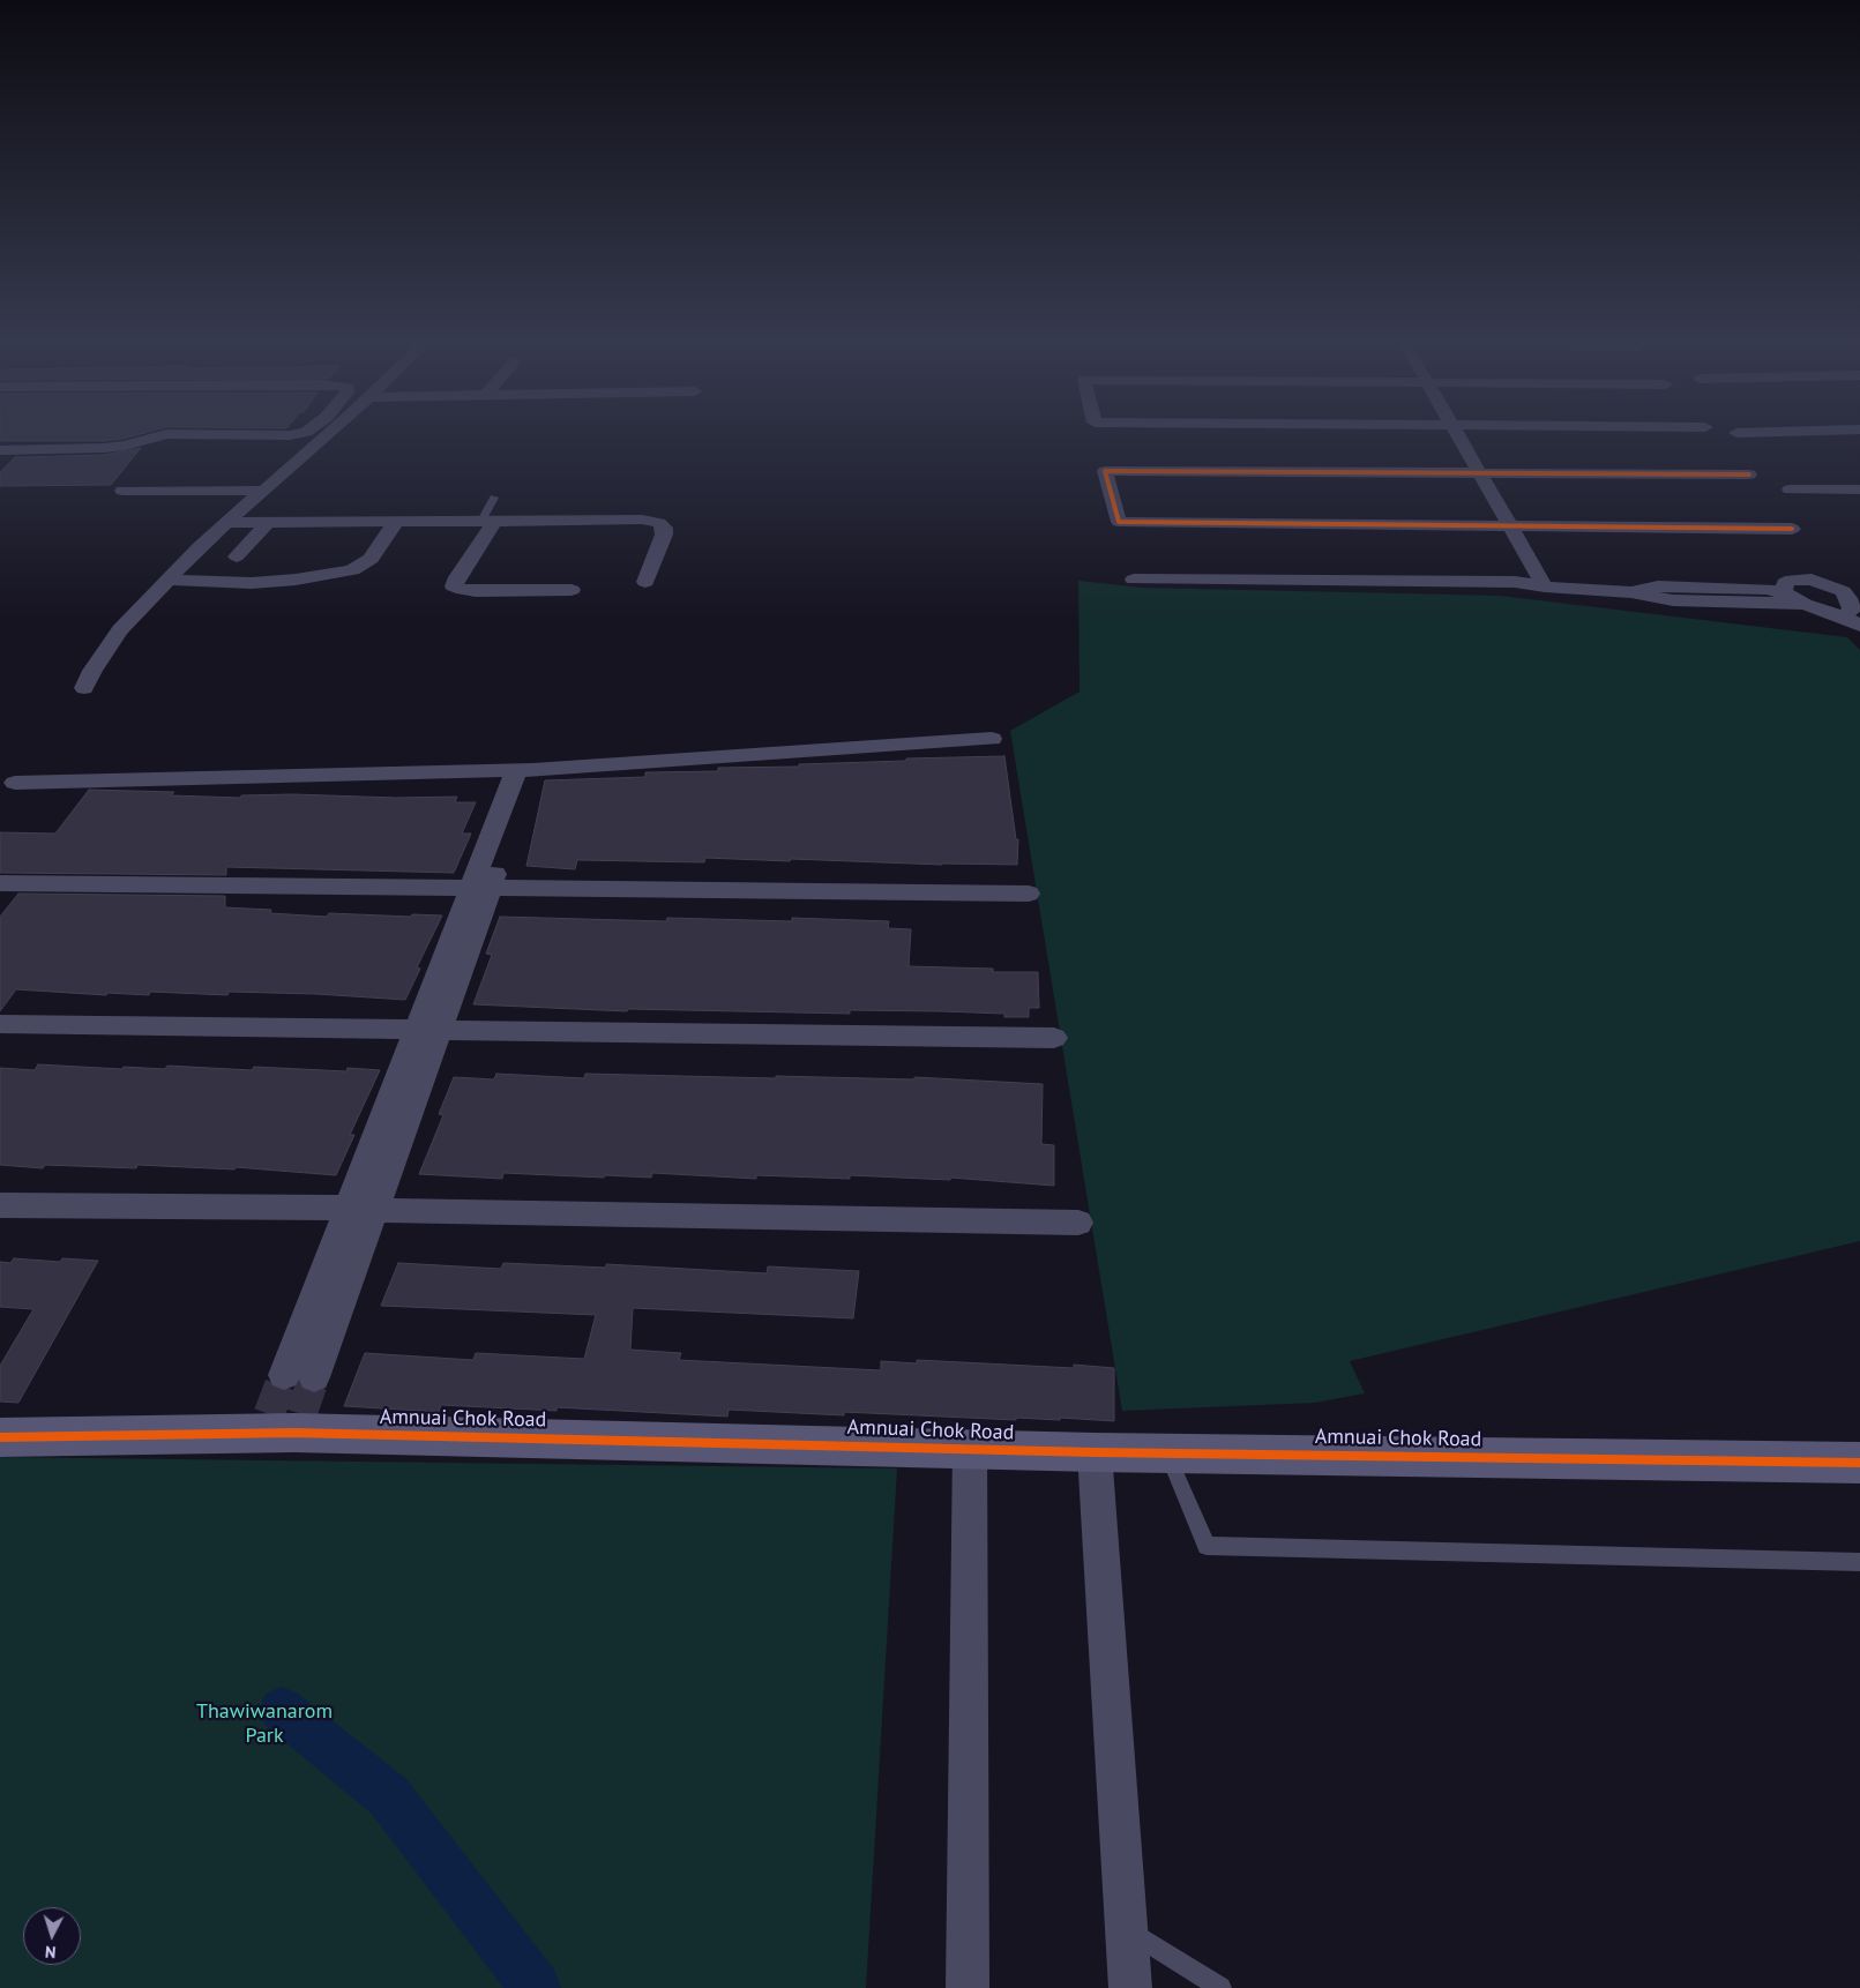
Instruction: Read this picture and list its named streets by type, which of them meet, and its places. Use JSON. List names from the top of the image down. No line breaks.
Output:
{"streets":{"street":["Amnuai Chok Road"]},"parks":["Thawiwanarom Park"],"north":"bottom"}
